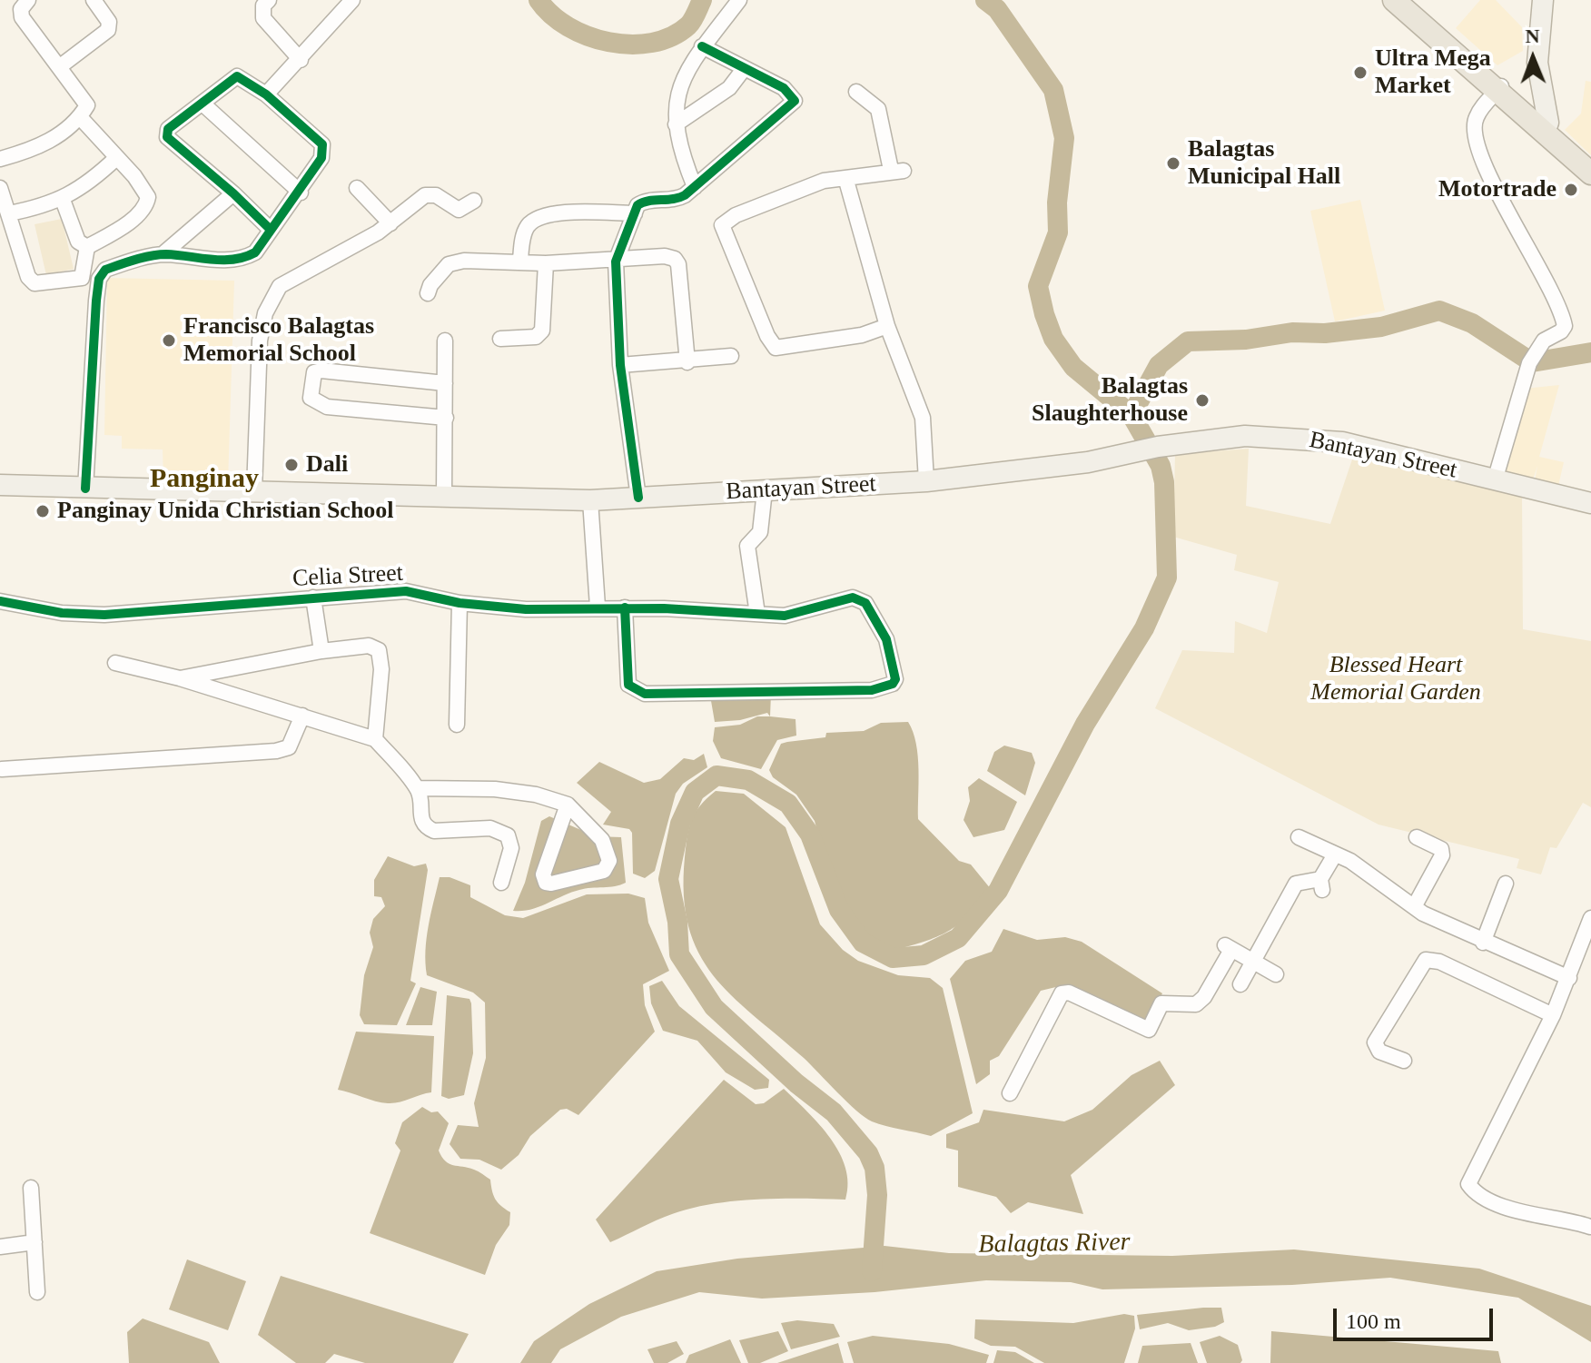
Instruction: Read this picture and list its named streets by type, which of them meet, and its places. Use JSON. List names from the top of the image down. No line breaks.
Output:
{"streets":{"main road":["Bantayan Street"],"street":["Celia Street"]},"districts":["Panginay"],"water":["Balagtas River"],"parks":["Blessed Heart Memorial Garden"],"places":["Ultra Mega Market","Balagtas Municipal Hall","Motortrade","Francisco Balagtas Memorial School","Balagtas Slaughterhouse","Dali","Panginay Unida Christian School"],"scale_bar":"100 m","north":"top"}
